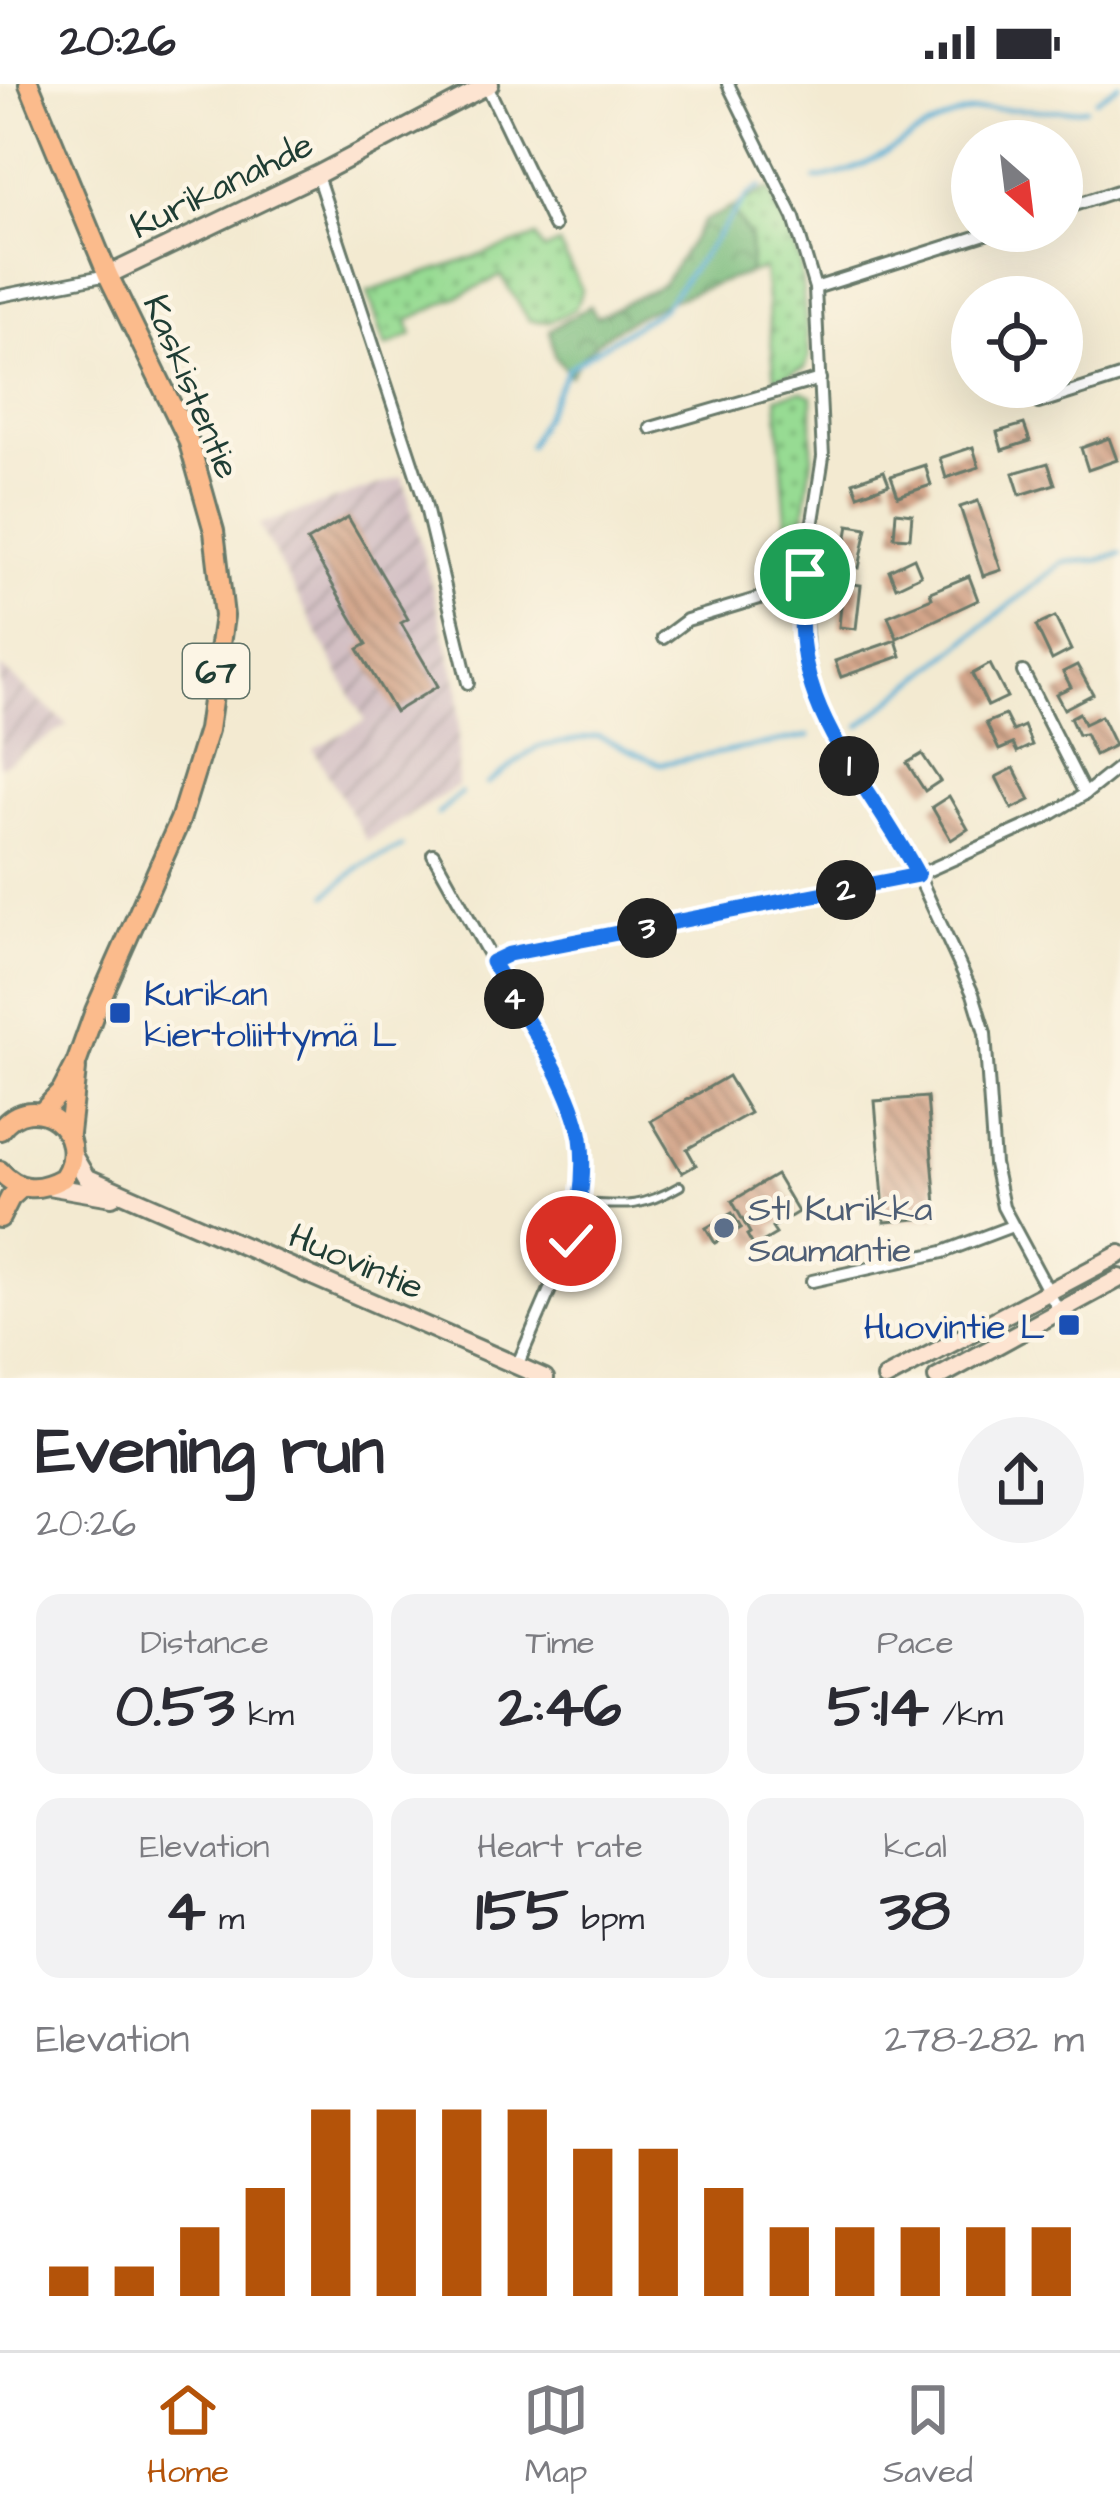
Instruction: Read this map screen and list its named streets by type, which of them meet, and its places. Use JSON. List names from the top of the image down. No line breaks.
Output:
{"streets":{"main road":["Kurikanahde","Kaskistentie","67","Huovintie"]},"crossings":[["Kurikanahde","Kaskistentie"],["Kaskistentie","67"],["67","Huovintie"]],"places":{"transit":["Kurikan kiertoliittymä L","Huovintie L"],"other":["St1 Kurikka Saumantie"]},"north":"bottom right","page":{"status":"20:26","pins":["1","2","3","4"],"heading":["Evening run","20:26"],"stats":[["Distance","0.53 km"],["Time","2:46"],["Pace","5:14 /km"],["Elevation","4 m"],["Heart rate","155 bpm"],["kcal","38"]],"chart":["Elevation","278–282 m"],"tabs":["Home","Map","Saved"]}}
